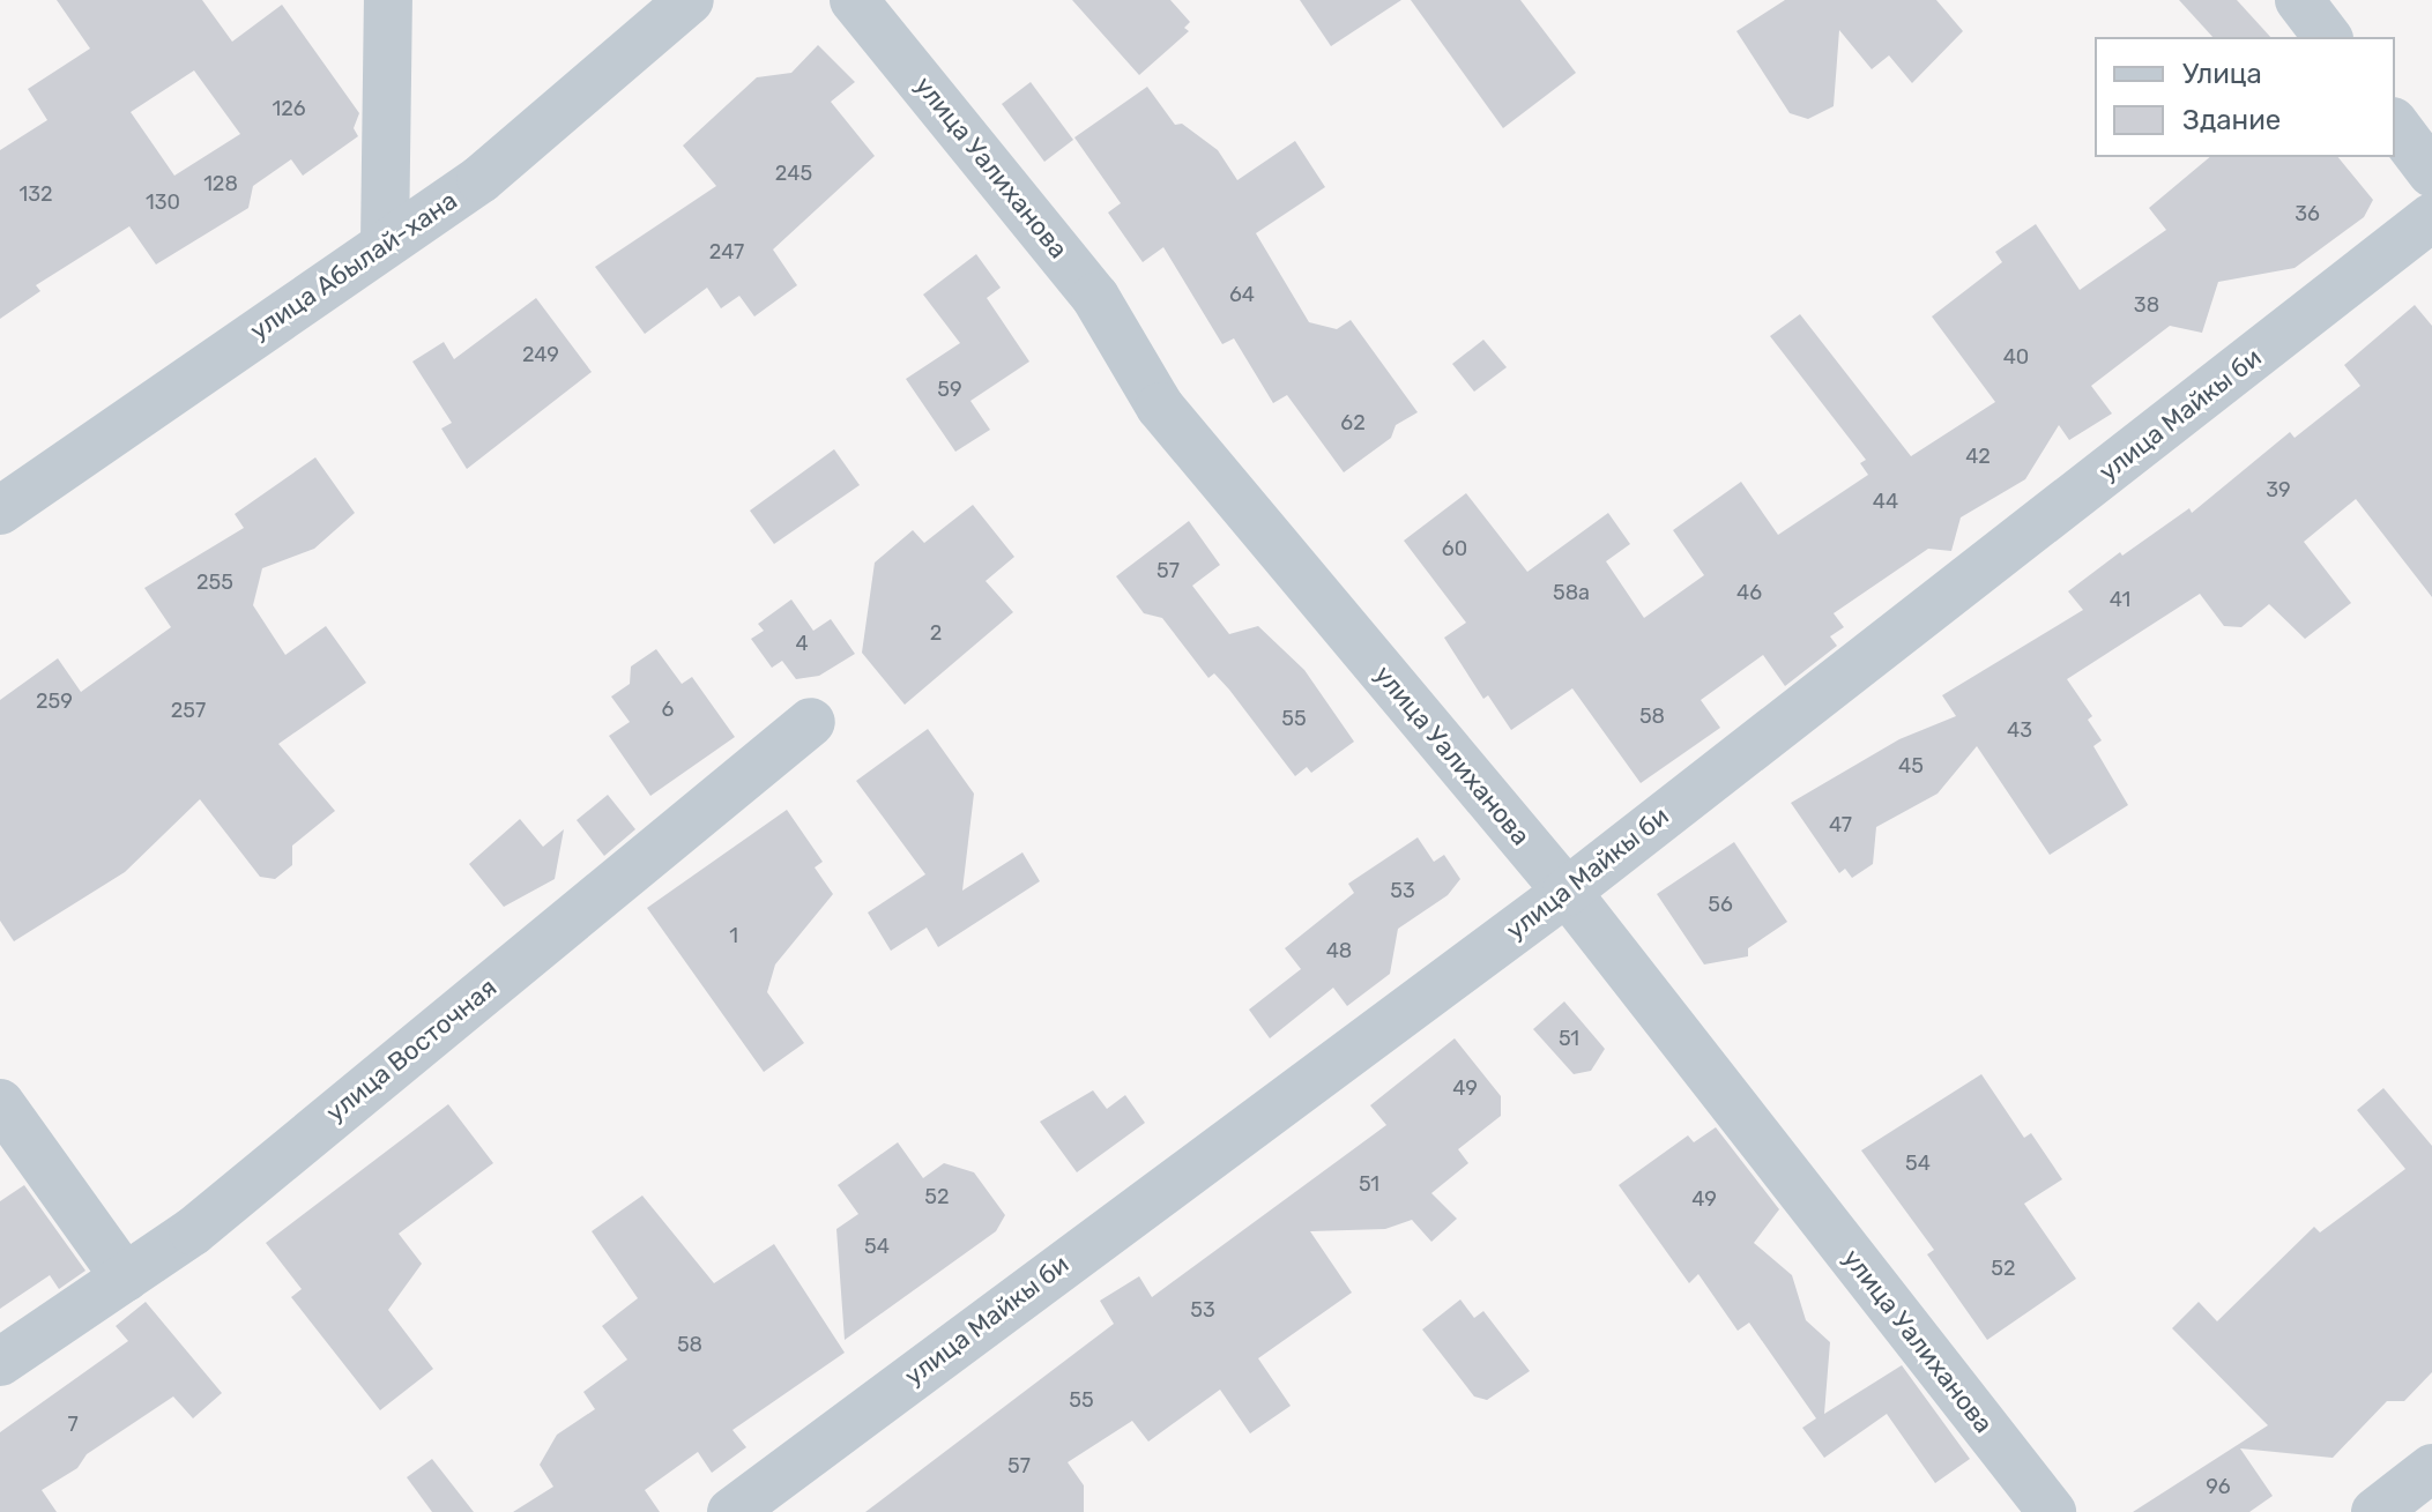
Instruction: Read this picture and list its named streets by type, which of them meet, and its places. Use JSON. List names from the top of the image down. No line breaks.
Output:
{"streets":{"street":["улица Уалиханова","улица Абылай-хана","улица Майкы би","улица Восточная"]},"crossings":[["улица Уалиханова","улица Майкы би"]],"house_numbers":["126","245","128","132","130","36","247","64","38","249","40","59","62","42","39","44","60","57","255","58а","46","41","2","4","259","6","257","58","55","43","45","47","53","56","1","48","51","49","54","51","52","49","54","52","53","58","55","7","57","96"],"legend":["Улица","Здание"]}
